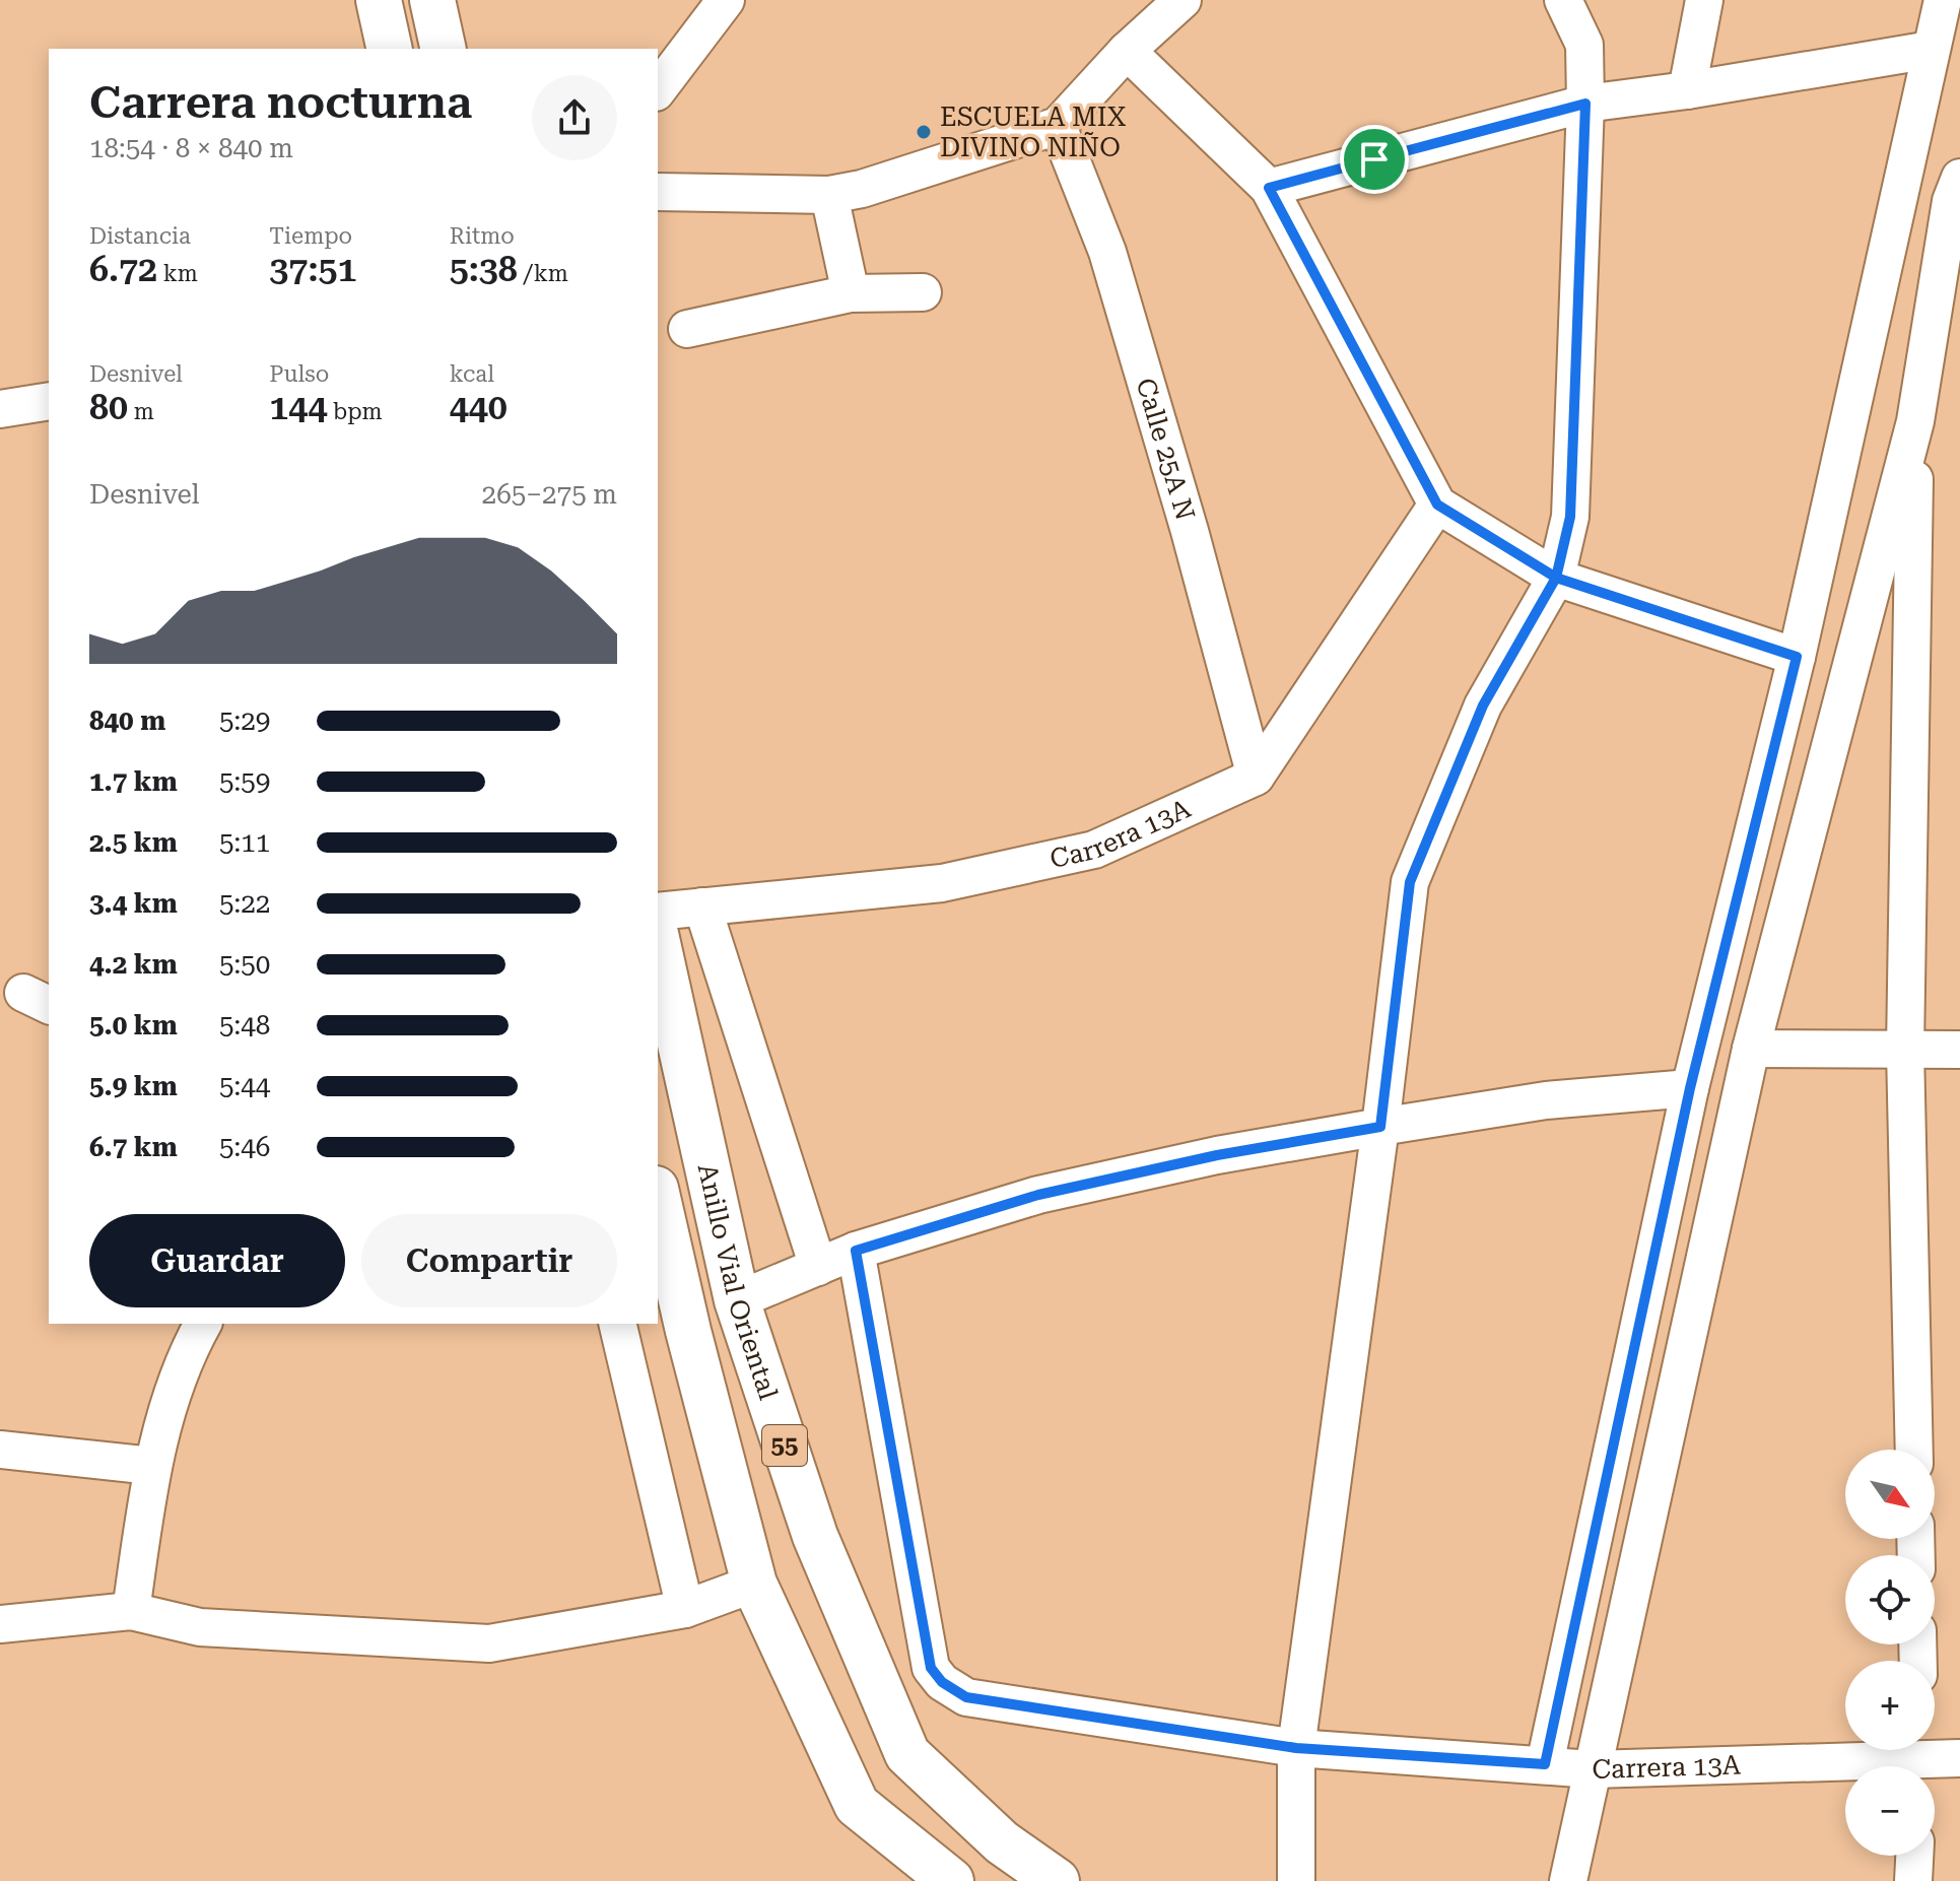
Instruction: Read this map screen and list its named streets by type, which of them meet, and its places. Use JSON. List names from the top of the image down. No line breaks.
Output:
{"streets":{"highway":["Anillo Vial Oriental","55"],"street":["Calle 25A N","Carrera 13A"]},"crossings":[["Calle 25A N","Carrera 13A"]],"places":["ESCUELA MIX DIVINO NIÑO"],"north":"bottom right","page":{"heading":["Carrera nocturna","18:54 · 8 × 840 m"],"stats":[["Distancia","6.72 km"],["Tiempo","37:51"],["Ritmo","5:38 /km"],["Desnivel","80 m"],["Pulso","144 bpm"],["kcal","440"]],"chart":["Desnivel","265–275 m"],"list":[{"name":"840 m","note":"5:29"},{"name":"1.7 km","note":"5:59"},{"name":"2.5 km","note":"5:11"},{"name":"3.4 km","note":"5:22"},{"name":"4.2 km","note":"5:50"},{"name":"5.0 km","note":"5:48"},{"name":"5.9 km","note":"5:44"},{"name":"6.7 km","note":"5:46"}],"buttons":["Guardar","Compartir"],"map_buttons":["+","−"]}}
